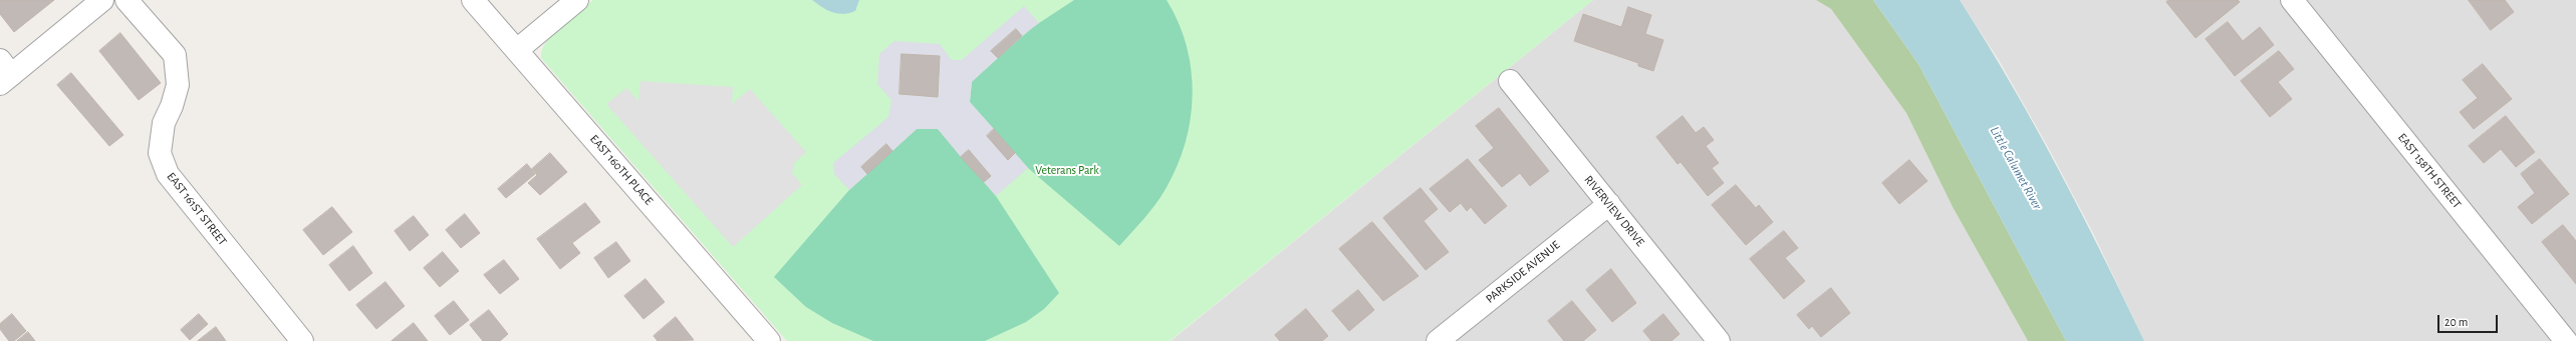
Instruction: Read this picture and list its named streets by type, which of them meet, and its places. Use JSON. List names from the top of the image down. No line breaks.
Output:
{"streets":{"street":["EAST 160TH PLACE","EAST 158TH STREET","EAST 161ST STREET","RIVERVIEW DRIVE","PARKSIDE AVENUE"]},"crossings":[["RIVERVIEW DRIVE","PARKSIDE AVENUE"]],"water":["Little Calumet River"],"parks":["Veterans Park"],"scale_bar":"20 m"}
